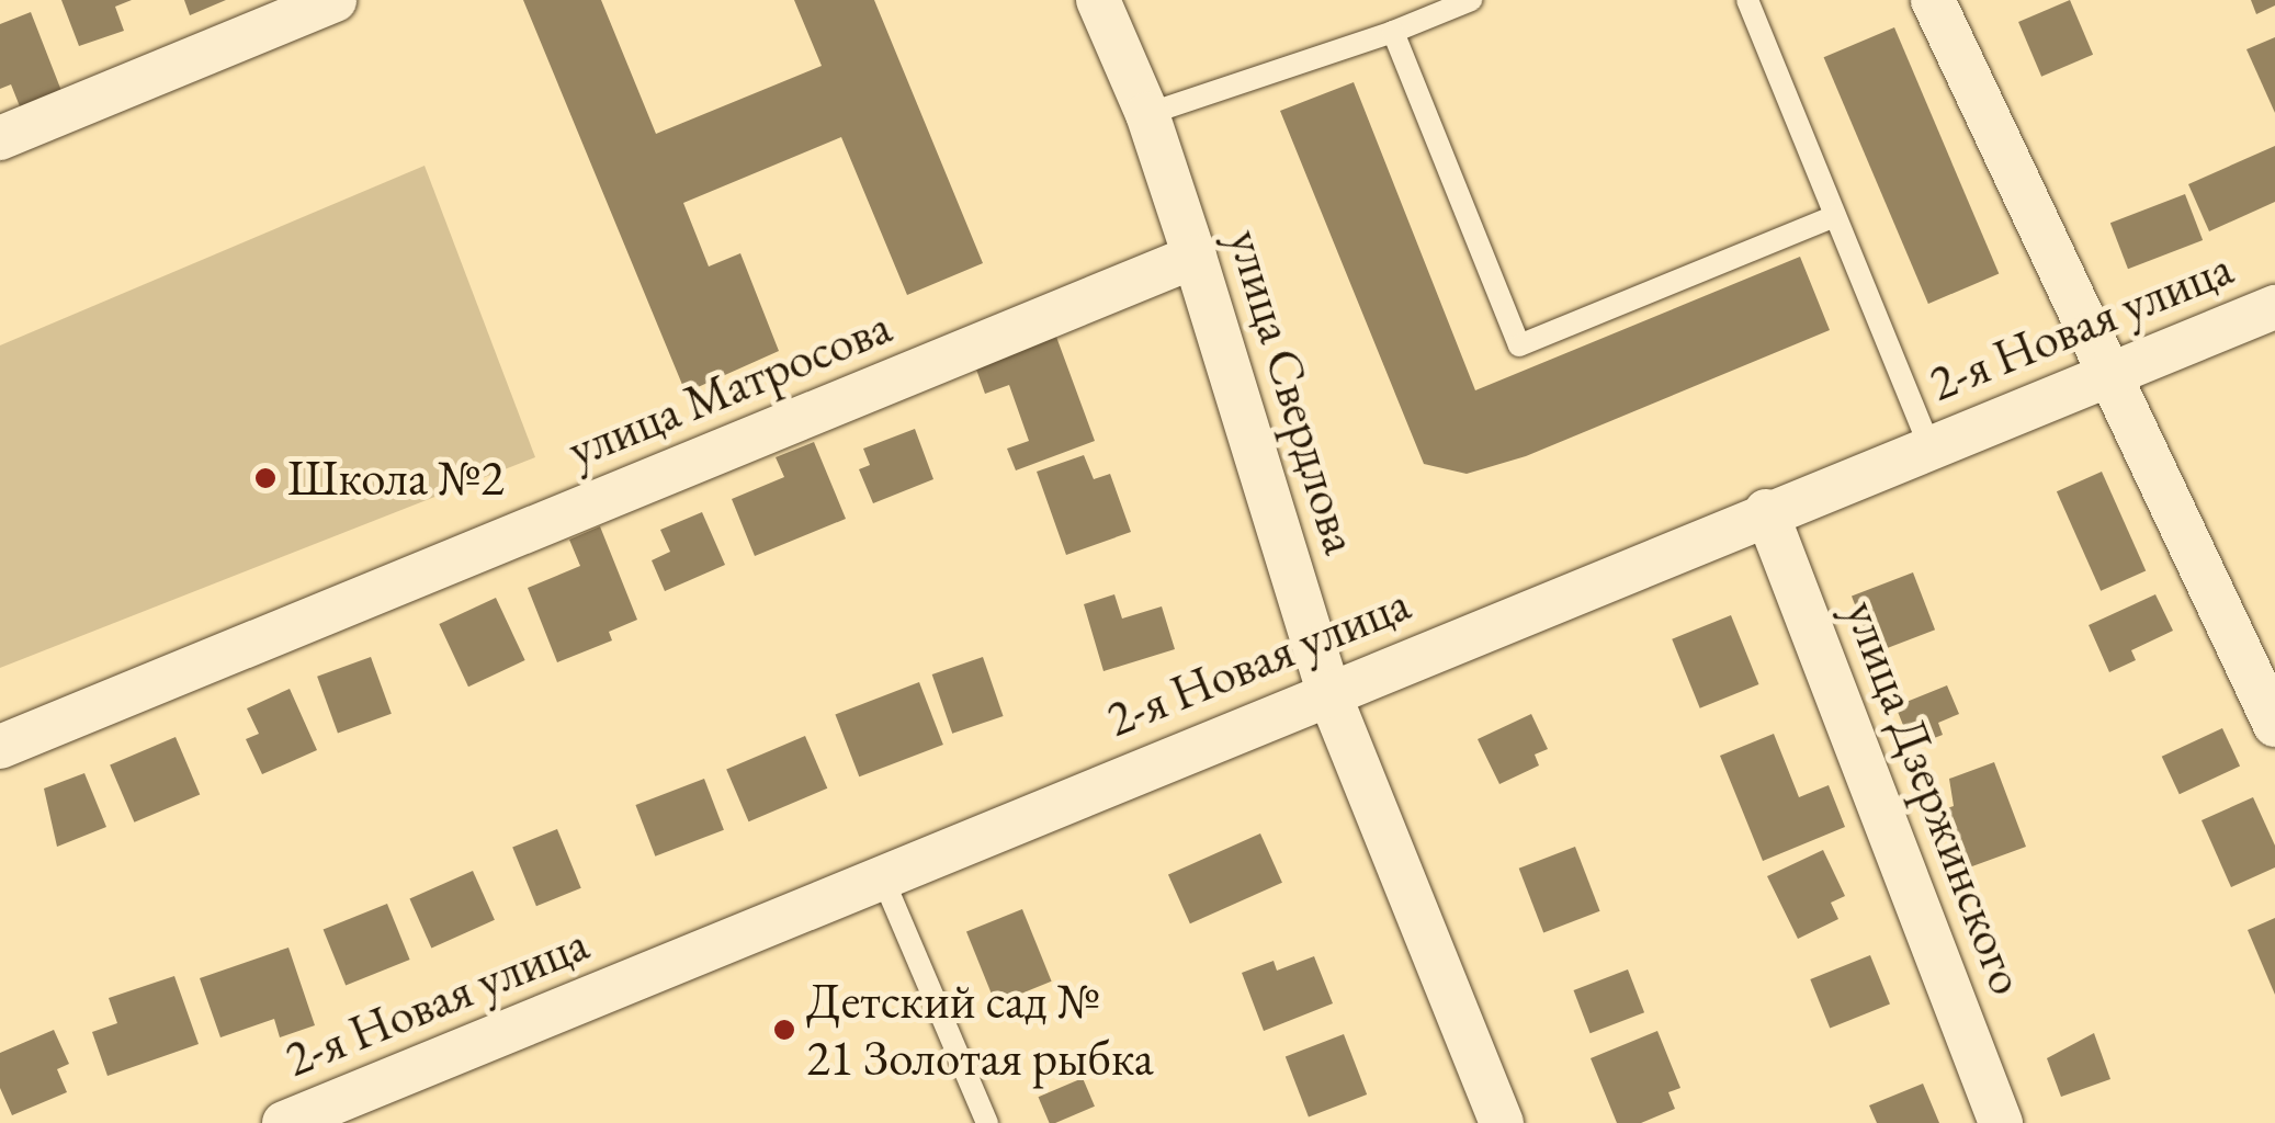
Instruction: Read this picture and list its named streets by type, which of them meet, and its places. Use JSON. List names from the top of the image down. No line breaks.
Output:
{"streets":{"street":["2-я Новая улица","улица Матросова","улица Свердлова","улица Дзержинского"]},"crossings":[["2-я Новая улица","улица Свердлова"],["2-я Новая улица","улица Дзержинского"],["улица Матросова","улица Свердлова"]],"places":["Школа №2","Детский сад № 21 Золотая рыбка"]}
